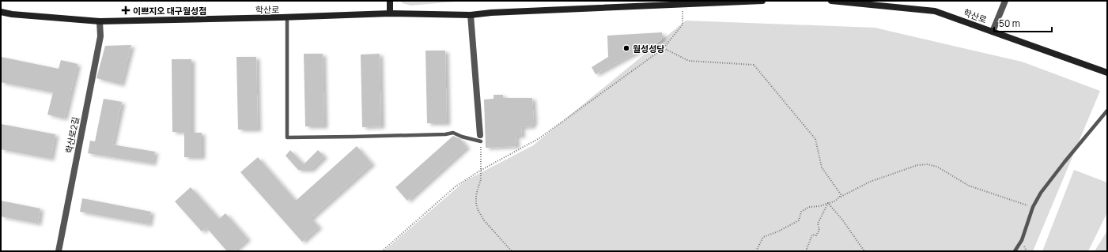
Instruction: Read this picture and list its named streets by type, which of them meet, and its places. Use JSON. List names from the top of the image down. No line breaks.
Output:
{"streets":{"main road":["학산로"],"street":["학산로2길"]},"crossings":[["학산로","학산로2길"]],"places":{"health":["이쁘지오 대구월성점"],"other":["월성성당"]},"scale_bar":"50 m"}
